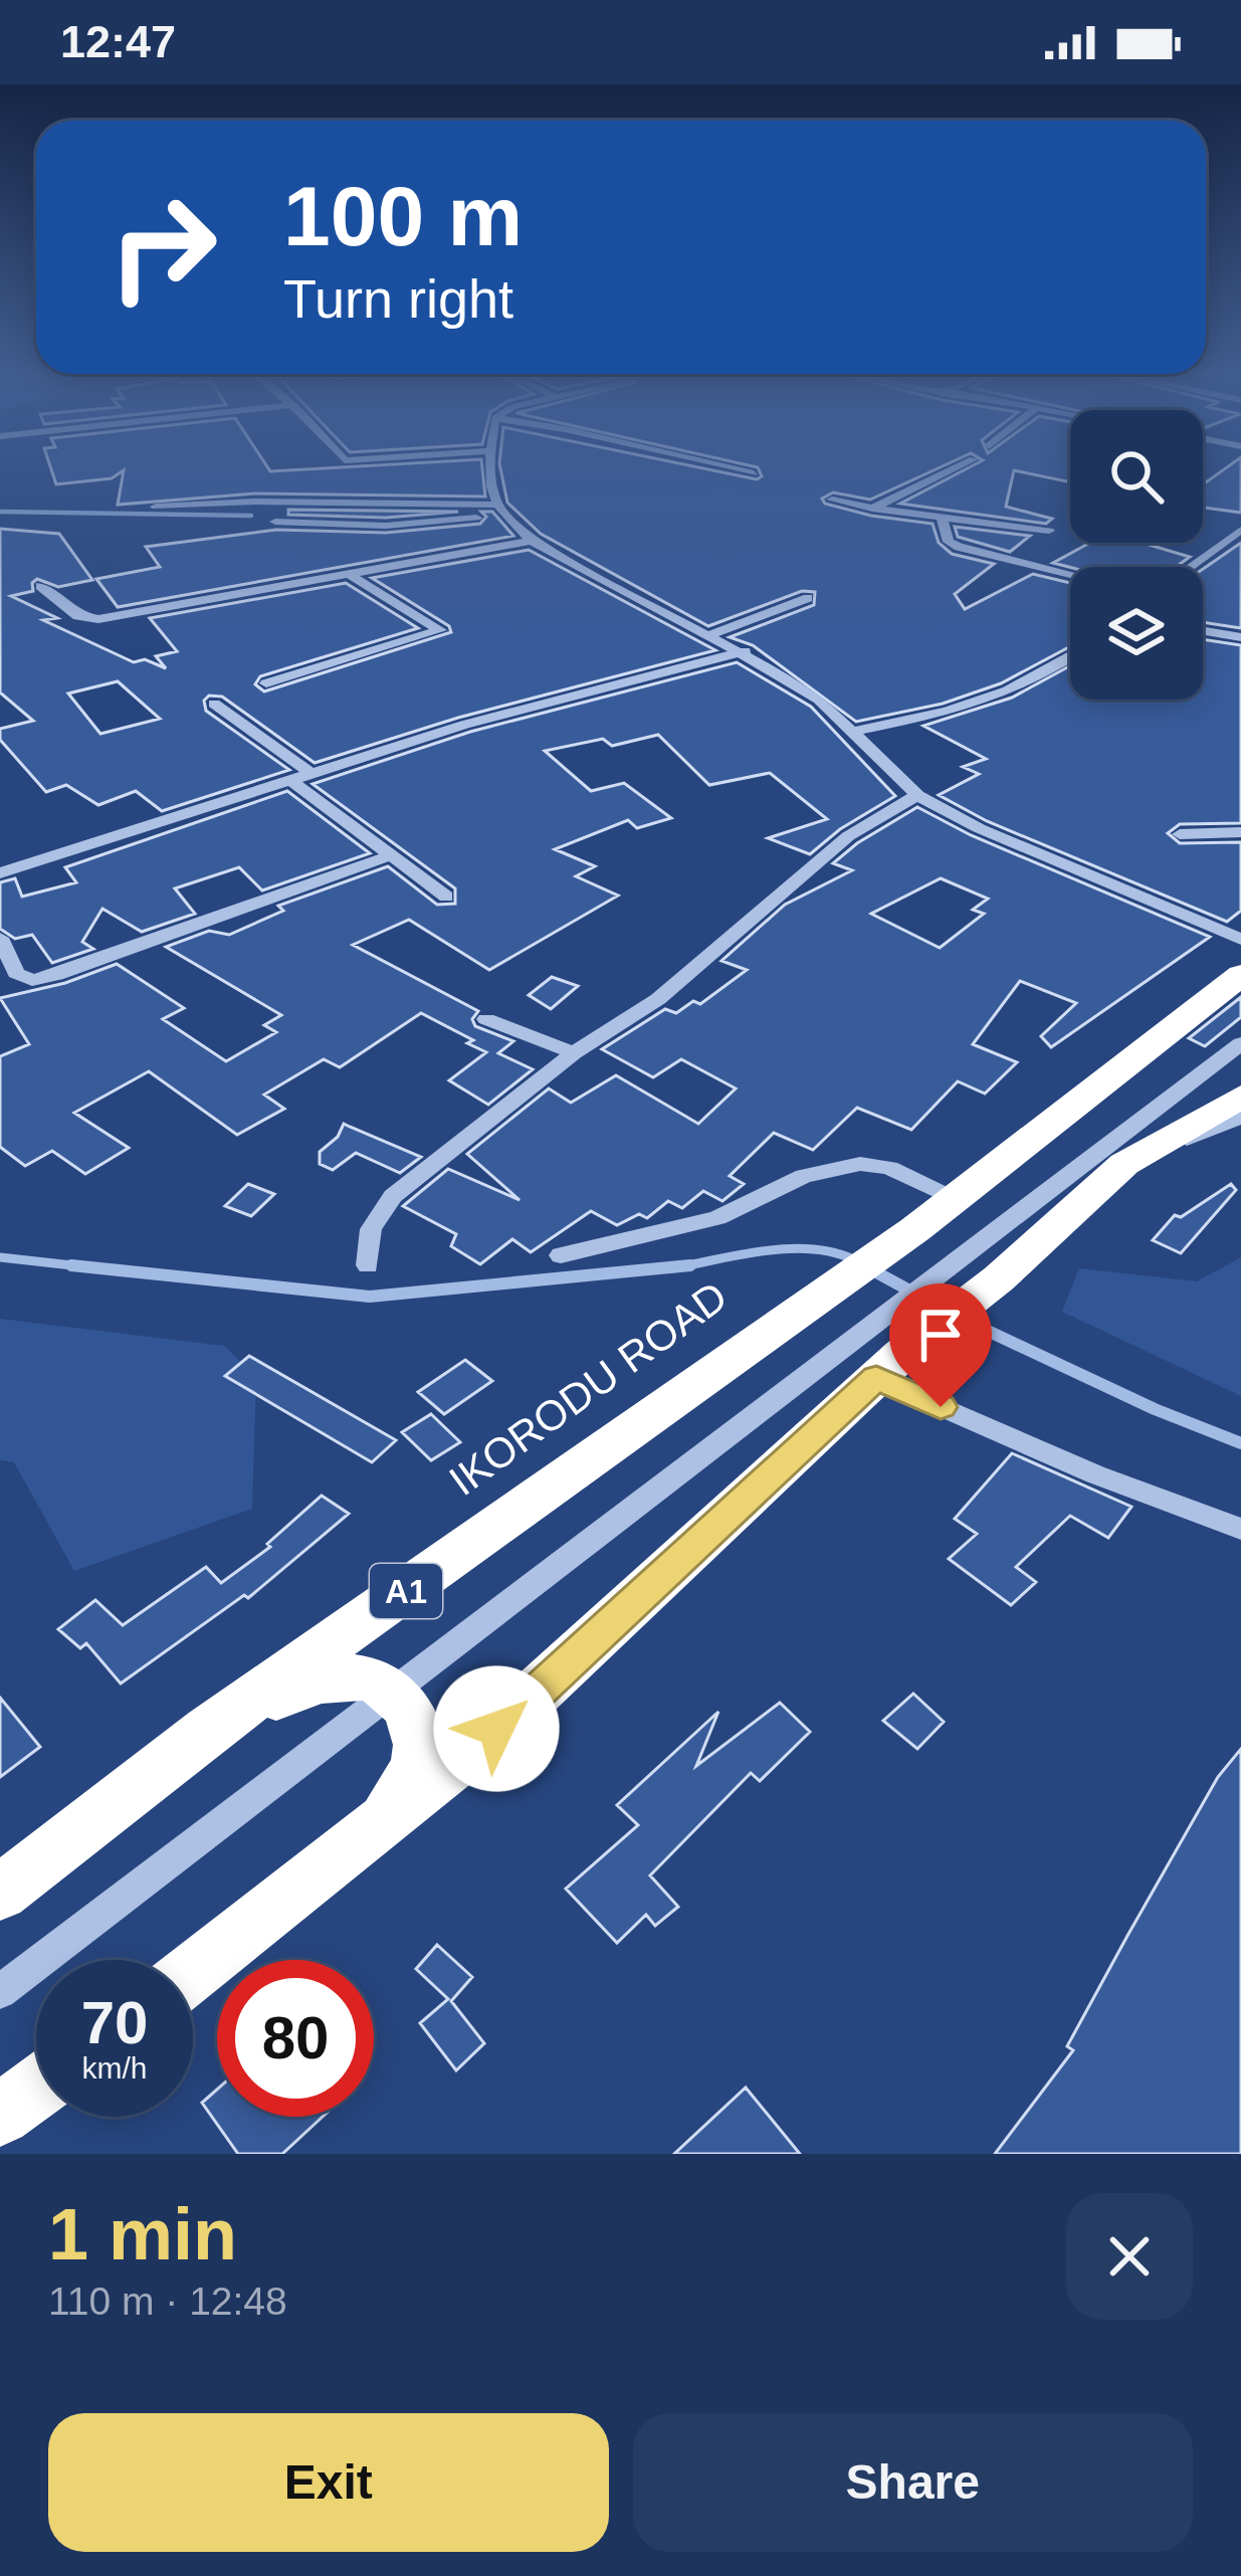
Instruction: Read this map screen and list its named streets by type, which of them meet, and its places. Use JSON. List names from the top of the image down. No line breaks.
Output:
{"streets":{"highway":["IKORODU ROAD","A1"]},"page":{"status":"12:47","turn":["100 m","Turn right"],"speed":"70 km/h","limit":"80","heading":["1 min","110 m · 12:48"],"buttons":["Exit","Share"]}}
